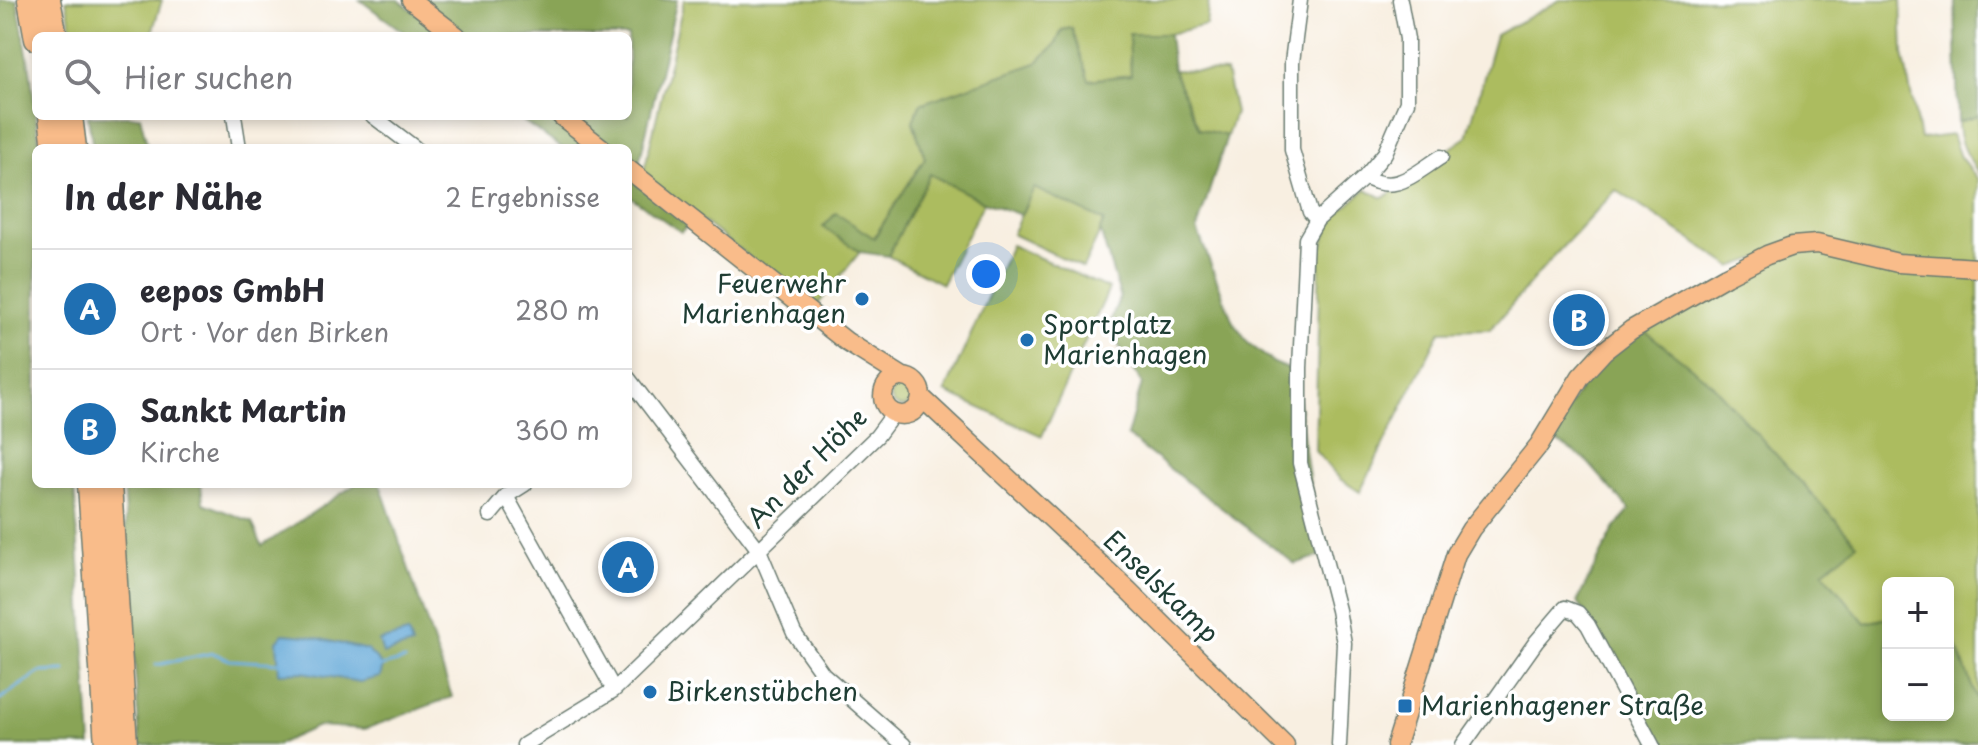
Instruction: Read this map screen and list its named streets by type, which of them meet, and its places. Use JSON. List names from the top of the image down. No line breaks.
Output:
{"streets":{"main road":["Enselskamp"],"street":["An der Höhe"]},"crossings":[["An der Höhe","Enselskamp"]],"places":{"other":["Feuerwehr Marienhagen","Sportplatz Marienhagen","Birkenstübchen"],"transit":["Marienhagener Straße"]},"page":{"search":"Hier suchen","heading":["In der Nähe","2 Ergebnisse"],"list":[{"mark":"A","name":"eepos GmbH","note":"Ort · Vor den Birken","value":"280 m"},{"mark":"B","name":"Sankt Martin","note":"Kirche","value":"360 m"}],"pins":["B","A"],"map_buttons":["+","−"]}}
